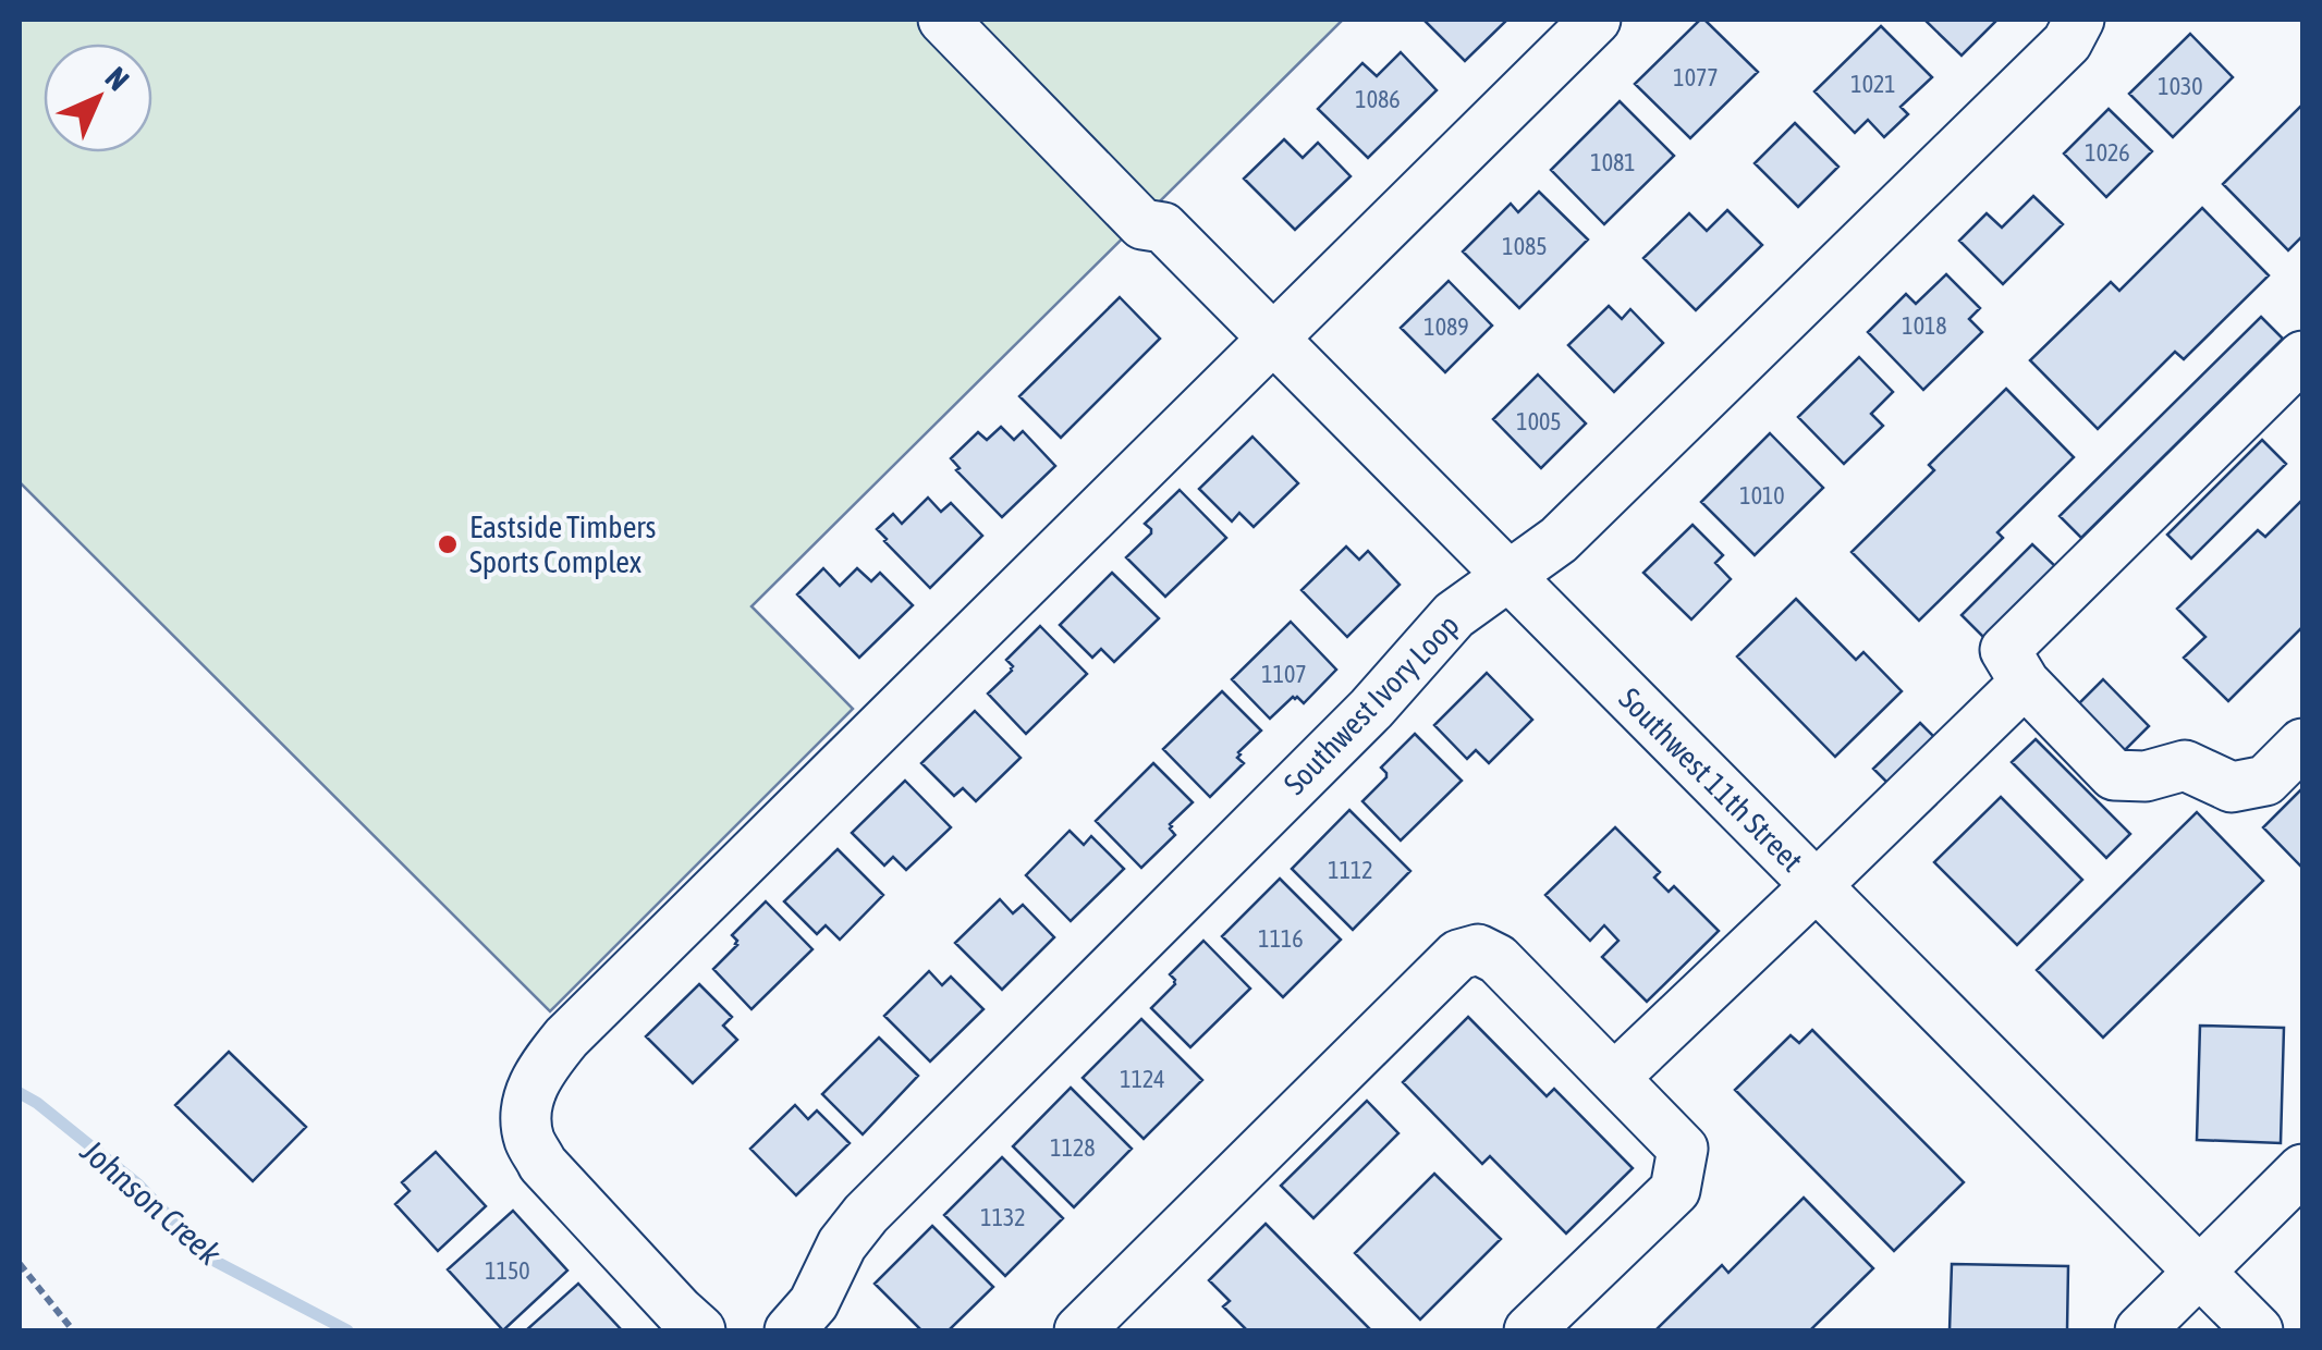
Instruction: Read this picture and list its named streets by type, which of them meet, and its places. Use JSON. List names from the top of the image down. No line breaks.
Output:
{"streets":{"street":["Southwest Ivory Loop","Southwest 11th Street"]},"crossings":[["Southwest Ivory Loop","Southwest 11th Street"]],"water":["Johnson Creek"],"places":["Eastside Timbers Sports Complex"],"house_numbers":["1077","1021","1030","1086","1026","1081","1085","1018","1089","1005","1010","1107","1112","1116","1124","1128","1132","1150"],"north":"top right"}
